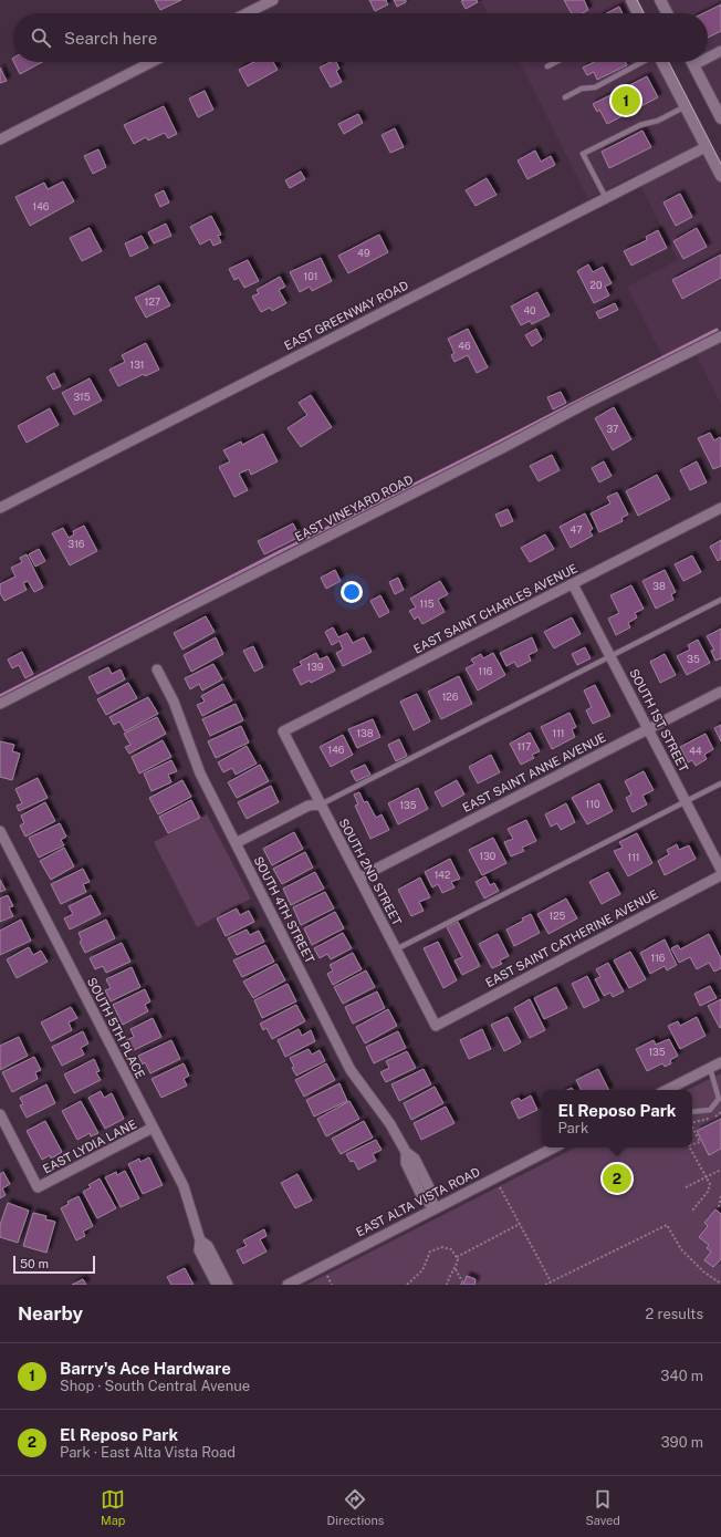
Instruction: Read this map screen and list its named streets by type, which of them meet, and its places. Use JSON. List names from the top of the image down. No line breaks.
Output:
{"streets":{"street":["EAST GREENWAY ROAD","EAST VINEYARD ROAD","EAST SAINT CHARLES AVENUE","SOUTH 1ST STREET","EAST SAINT ANNE AVENUE","SOUTH 2ND STREET","SOUTH 4TH STREET","EAST SAINT CATHERINE AVENUE","SOUTH 5TH PLACE","EAST LYDIA LANE","EAST ALTA VISTA ROAD"]},"crossings":[["EAST SAINT CHARLES AVENUE","SOUTH 1ST STREET"],["EAST SAINT CHARLES AVENUE","SOUTH 2ND STREET"],["SOUTH 1ST STREET","EAST SAINT ANNE AVENUE"],["EAST SAINT ANNE AVENUE","SOUTH 2ND STREET"],["SOUTH 2ND STREET","EAST SAINT CATHERINE AVENUE"],["SOUTH 4TH STREET","EAST ALTA VISTA ROAD"],["SOUTH 5TH PLACE","EAST LYDIA LANE"]],"house_numbers":["146","49","101","20","127","40","46","131","315","37","47","316","38","115","35","139","116","126","138","111","117","146","44","110","135","130","111","142","125","116","135"],"scale_bar":"50 m","page":{"search":"Search here","pins":["1","2"],"popup":["El Reposo Park","Park"],"scale":"50 m","heading":["Nearby","2 results"],"list":[{"mark":"1","name":"Barry's Ace Hardware","note":"Shop · South Central Avenue","value":"340 m"},{"mark":"2","name":"El Reposo Park","note":"Park · East Alta Vista Road","value":"390 m"}],"nav":["Map","Directions","Saved"]}}
